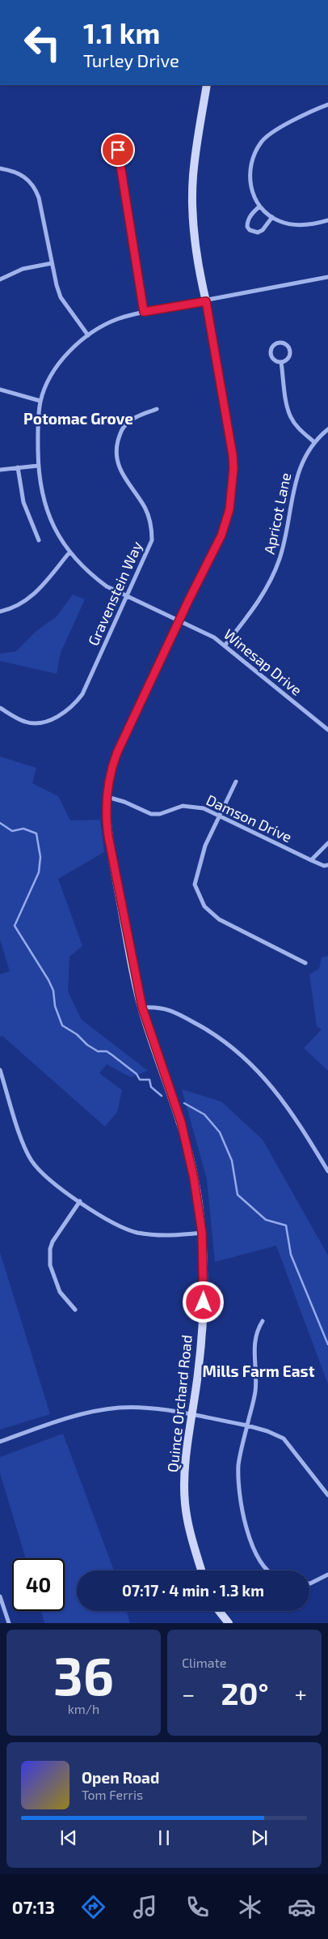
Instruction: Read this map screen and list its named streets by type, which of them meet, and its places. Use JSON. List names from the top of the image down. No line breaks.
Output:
{"streets":{"street":["Apricot Lane","Gravenstein Way","Winesap Drive","Damson Drive","Quince Orchard Road"]},"crossings":[["Apricot Lane","Winesap Drive"],["Gravenstein Way","Winesap Drive"],["Winesap Drive","Quince Orchard Road"],["Damson Drive","Quince Orchard Road"]],"districts":["Potomac Grove","Mills Farm East"],"page":{"turn":["1.1 km","Turley Drive"],"limit":"40","trip":"07:17 · 4 min · 1.3 km","tile":[["36","km/h"],"Climate"],"heat":["−","20°","+"],"song":["Open Road","Tom Ferris"],"tabs":"07:13"}}
